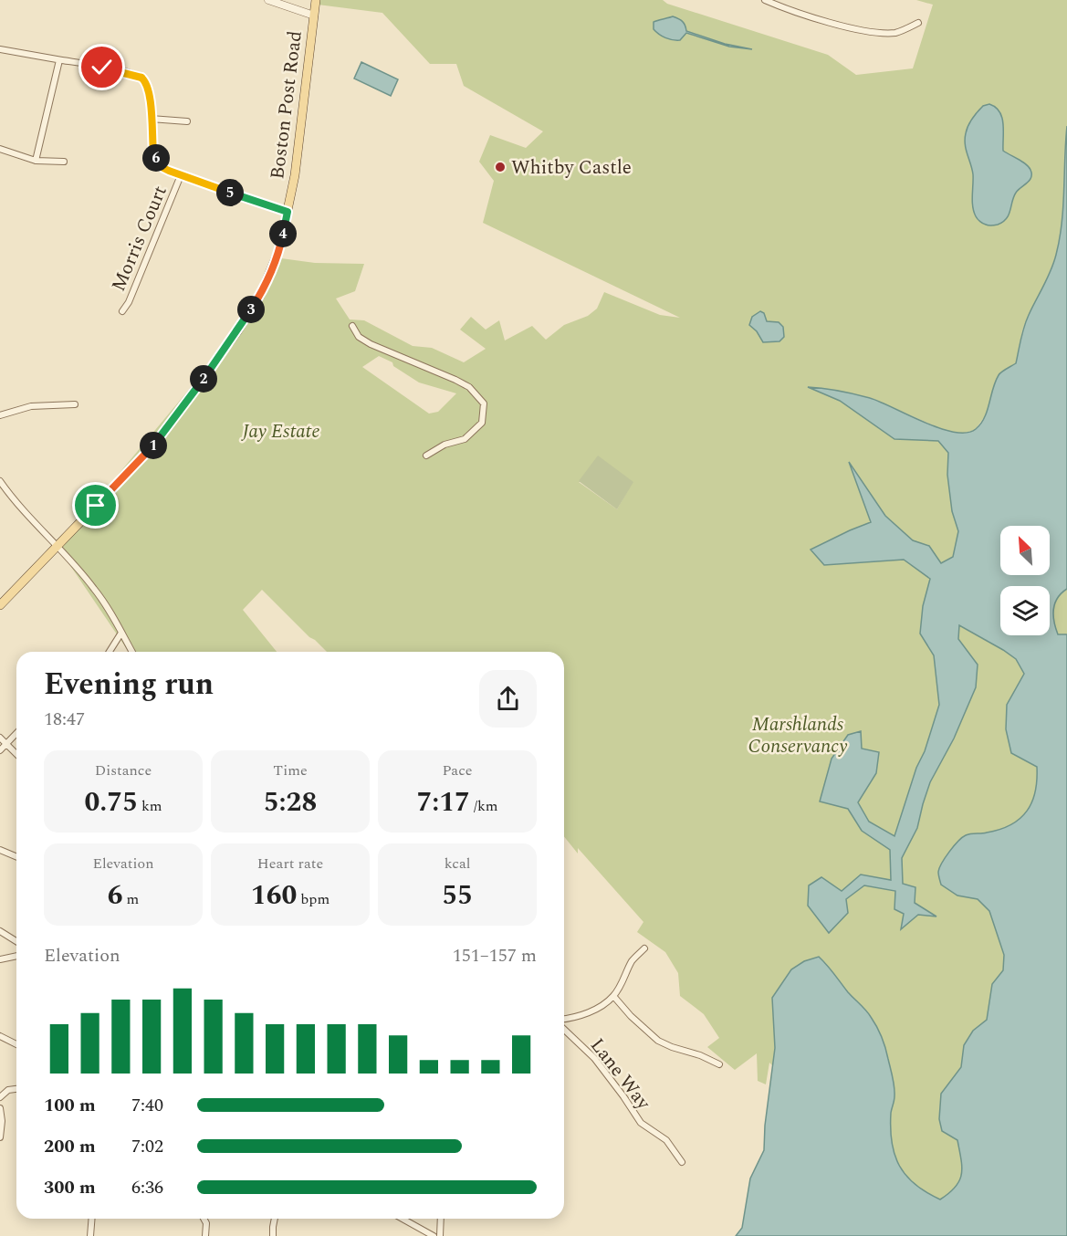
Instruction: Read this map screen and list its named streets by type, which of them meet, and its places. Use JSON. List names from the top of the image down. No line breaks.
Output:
{"streets":{"main road":["Boston Post Road"],"street":["Morris Court","Lane Way"]},"parks":["Jay Estate","Marshlands Conservancy"],"places":["Whitby Castle"],"north":"top left","page":{"pins":["6","5","4","3","2","1"],"heading":["Evening run","18:47"],"stats":[["Distance","0.75 km"],["Time","5:28"],["Pace","7:17 /km"],["Elevation","6 m"],["Heart rate","160 bpm"],["kcal","55"]],"chart":["Elevation","151–157 m"],"list":[{"name":"100 m","note":"7:40"},{"name":"200 m","note":"7:02"},{"name":"300 m","note":"6:36"}]}}
